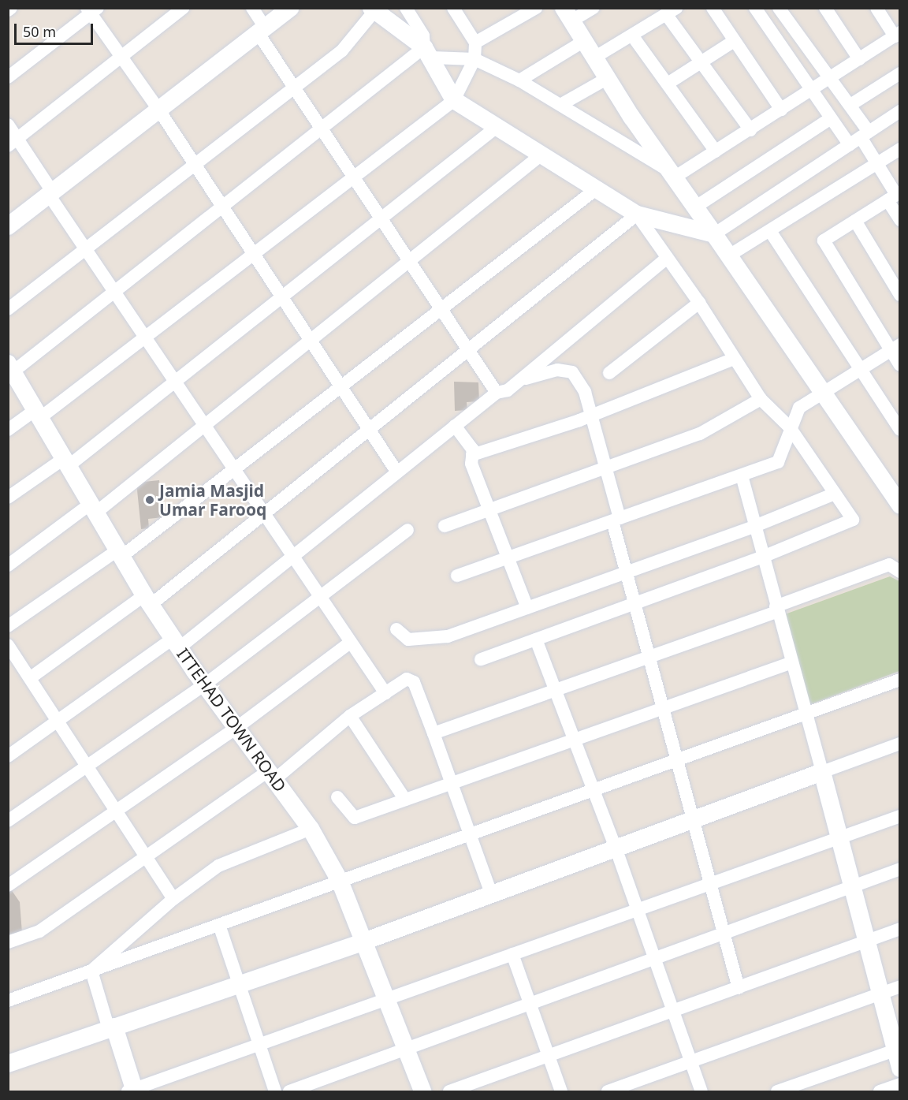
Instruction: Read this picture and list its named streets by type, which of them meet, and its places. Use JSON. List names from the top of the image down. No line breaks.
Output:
{"streets":{"street":["ITTEHAD TOWN ROAD"]},"places":["Jamia Masjid Umar Farooq"],"scale_bar":"50 m"}
